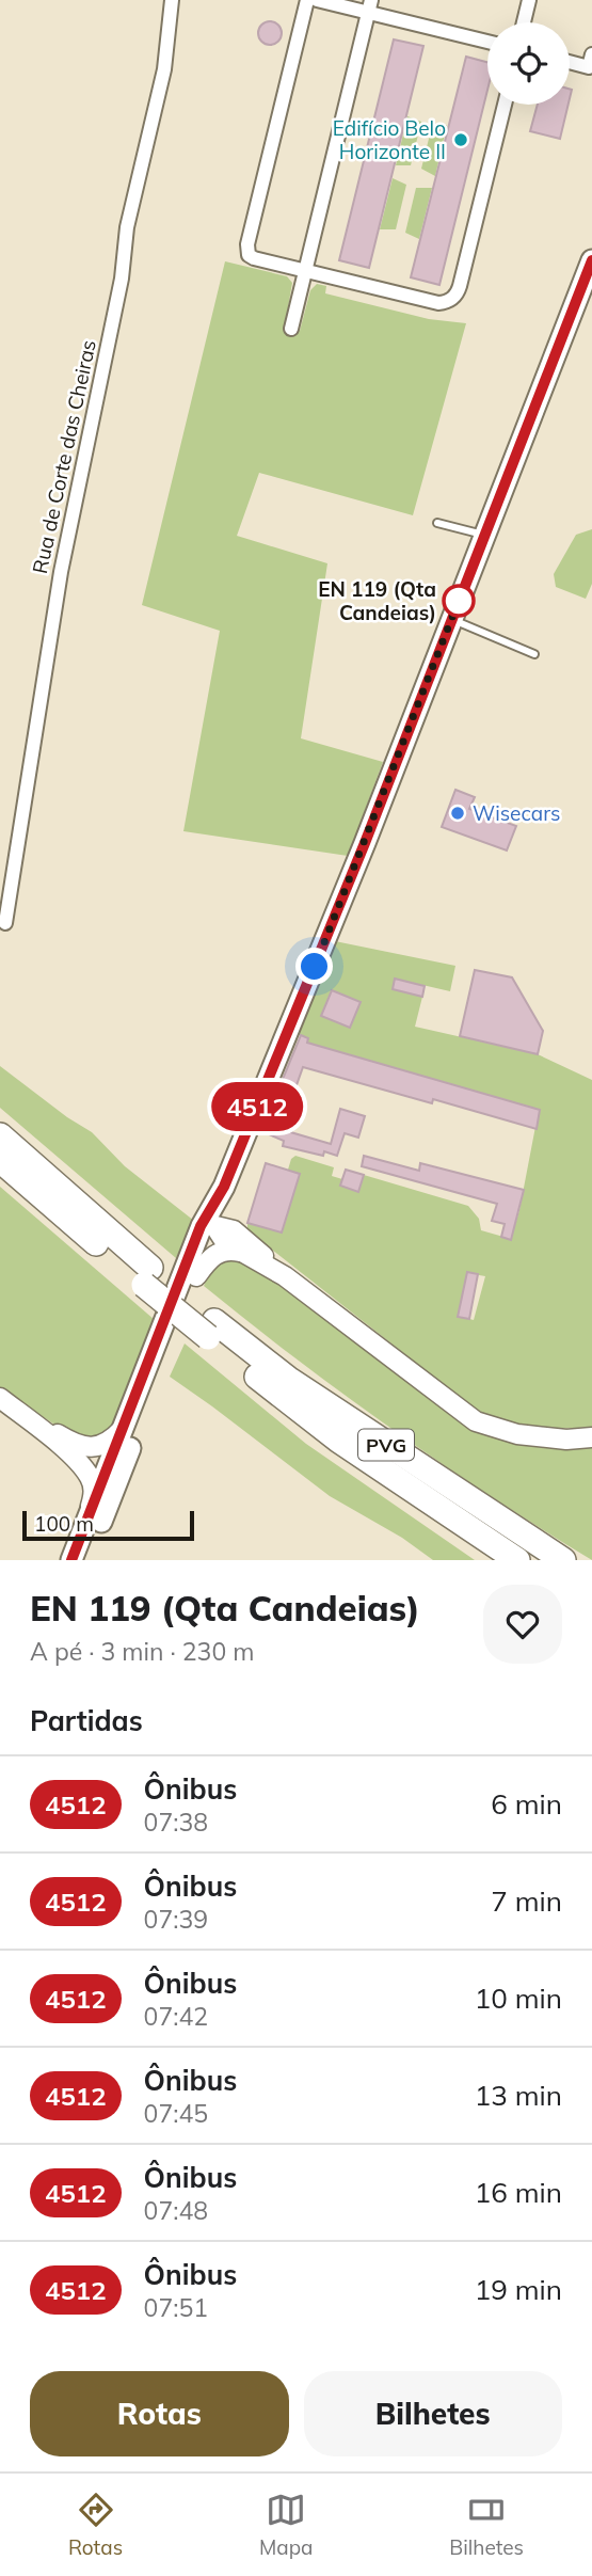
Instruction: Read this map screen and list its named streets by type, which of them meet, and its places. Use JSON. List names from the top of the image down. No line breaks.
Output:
{"streets":{"highway":["PVG"],"street":["Rua de Corte das Cheiras"]},"places":["Edifício Belo Horizonte II","EN 119 (Qta Candeias)","Wisecars"],"lines":["bus line 4512"],"scale_bar":"100 m","page":{"on_map":"4512","scale":"100 m","heading":[["EN 119 (Qta Candeias)","A pé · 3 min · 230 m"],"Partidas"],"list":[{"mark":"4512","name":"Ônibus","note":"07:38","value":"6 min"},{"mark":"4512","name":"Ônibus","note":"07:39","value":"7 min"},{"mark":"4512","name":"Ônibus","note":"07:42","value":"10 min"},{"mark":"4512","name":"Ônibus","note":"07:45","value":"13 min"},{"mark":"4512","name":"Ônibus","note":"07:48","value":"16 min"},{"mark":"4512","name":"Ônibus","note":"07:51","value":"19 min"}],"buttons":["Rotas","Bilhetes"],"tabs":["Rotas","Mapa","Bilhetes"]}}
